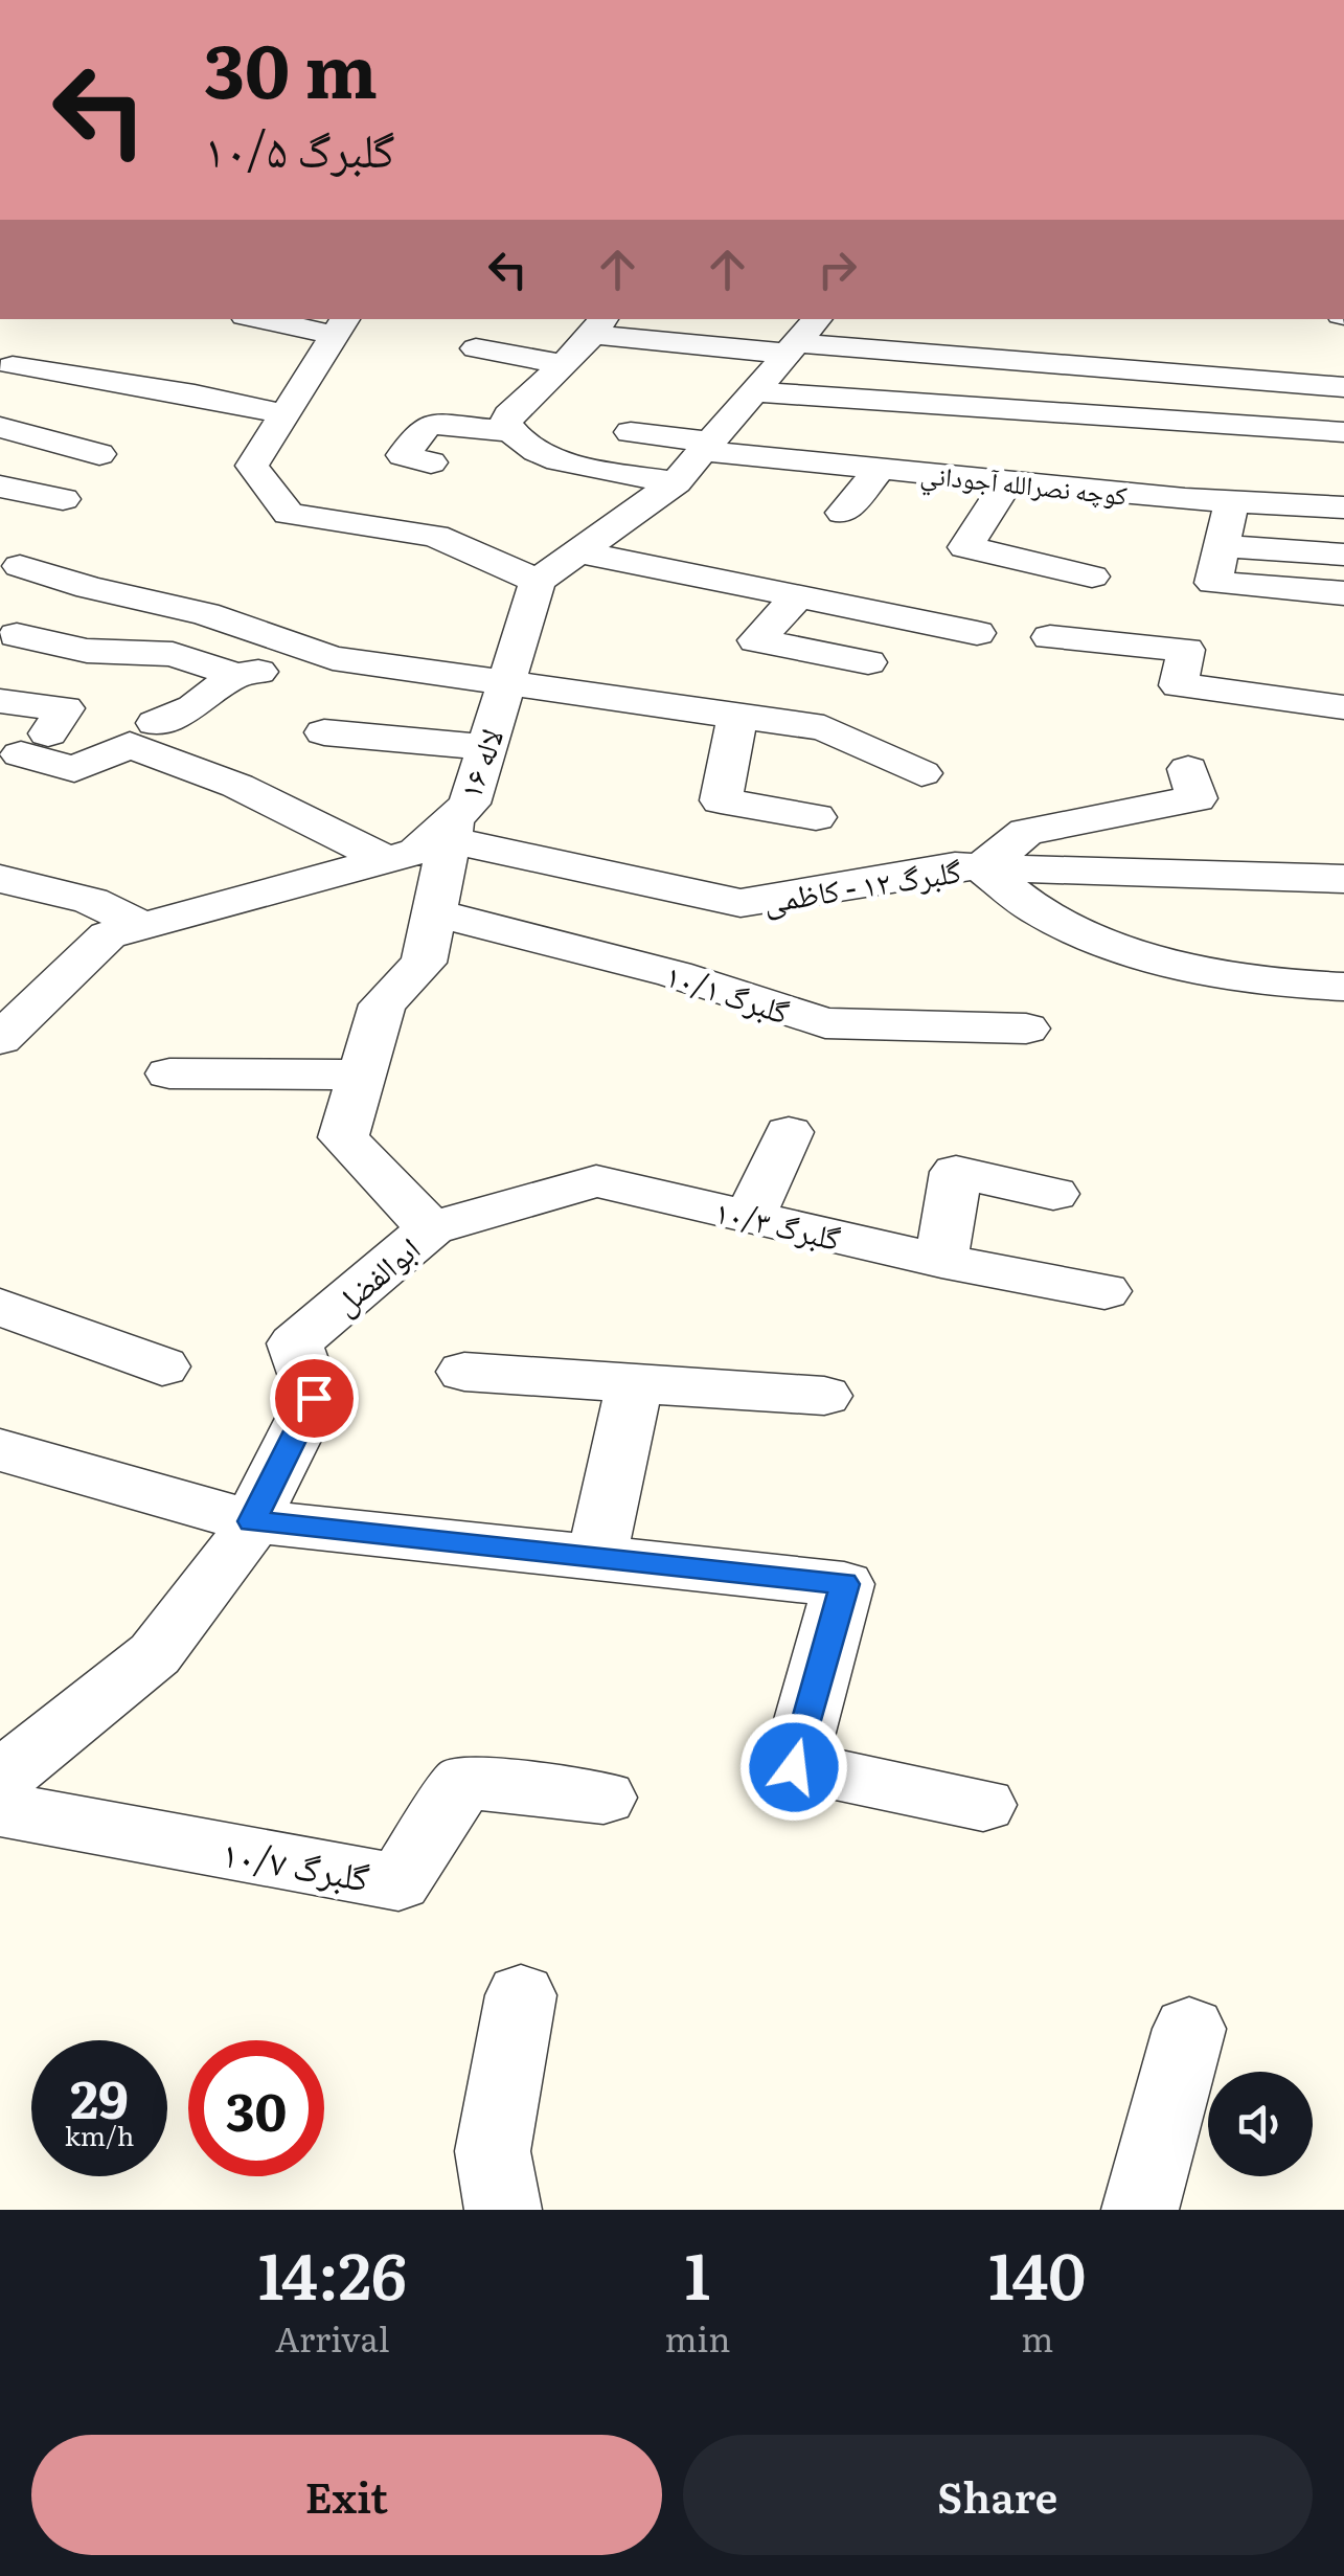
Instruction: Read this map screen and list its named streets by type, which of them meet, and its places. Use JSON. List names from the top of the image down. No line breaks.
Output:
{"streets":{"street":["كوچه نصرالله آجوداني","لاله ۱۶","گلبرگ ۱۲ - کاظمی","گلبرگ ۱۰/۱","گلبرگ ۱۰/۳","ابوالفضل","گلبرگ ۱۰/۷"]},"crossings":[["لاله ۱۶","گلبرگ ۱۲ - کاظمی"],["لاله ۱۶","ابوالفضل"],["گلبرگ ۱۲ - کاظمی","ابوالفضل"],["گلبرگ ۱۰/۱","ابوالفضل"],["گلبرگ ۱۰/۳","ابوالفضل"],["ابوالفضل","گلبرگ ۱۰/۷"]],"page":{"turn":["30 m","گلبرگ ۱۰/۵"],"speed":"29 km/h","limit":"30","eta":["14:26","Arrival","1","min","140","m"],"buttons":["Exit","Share"]}}
